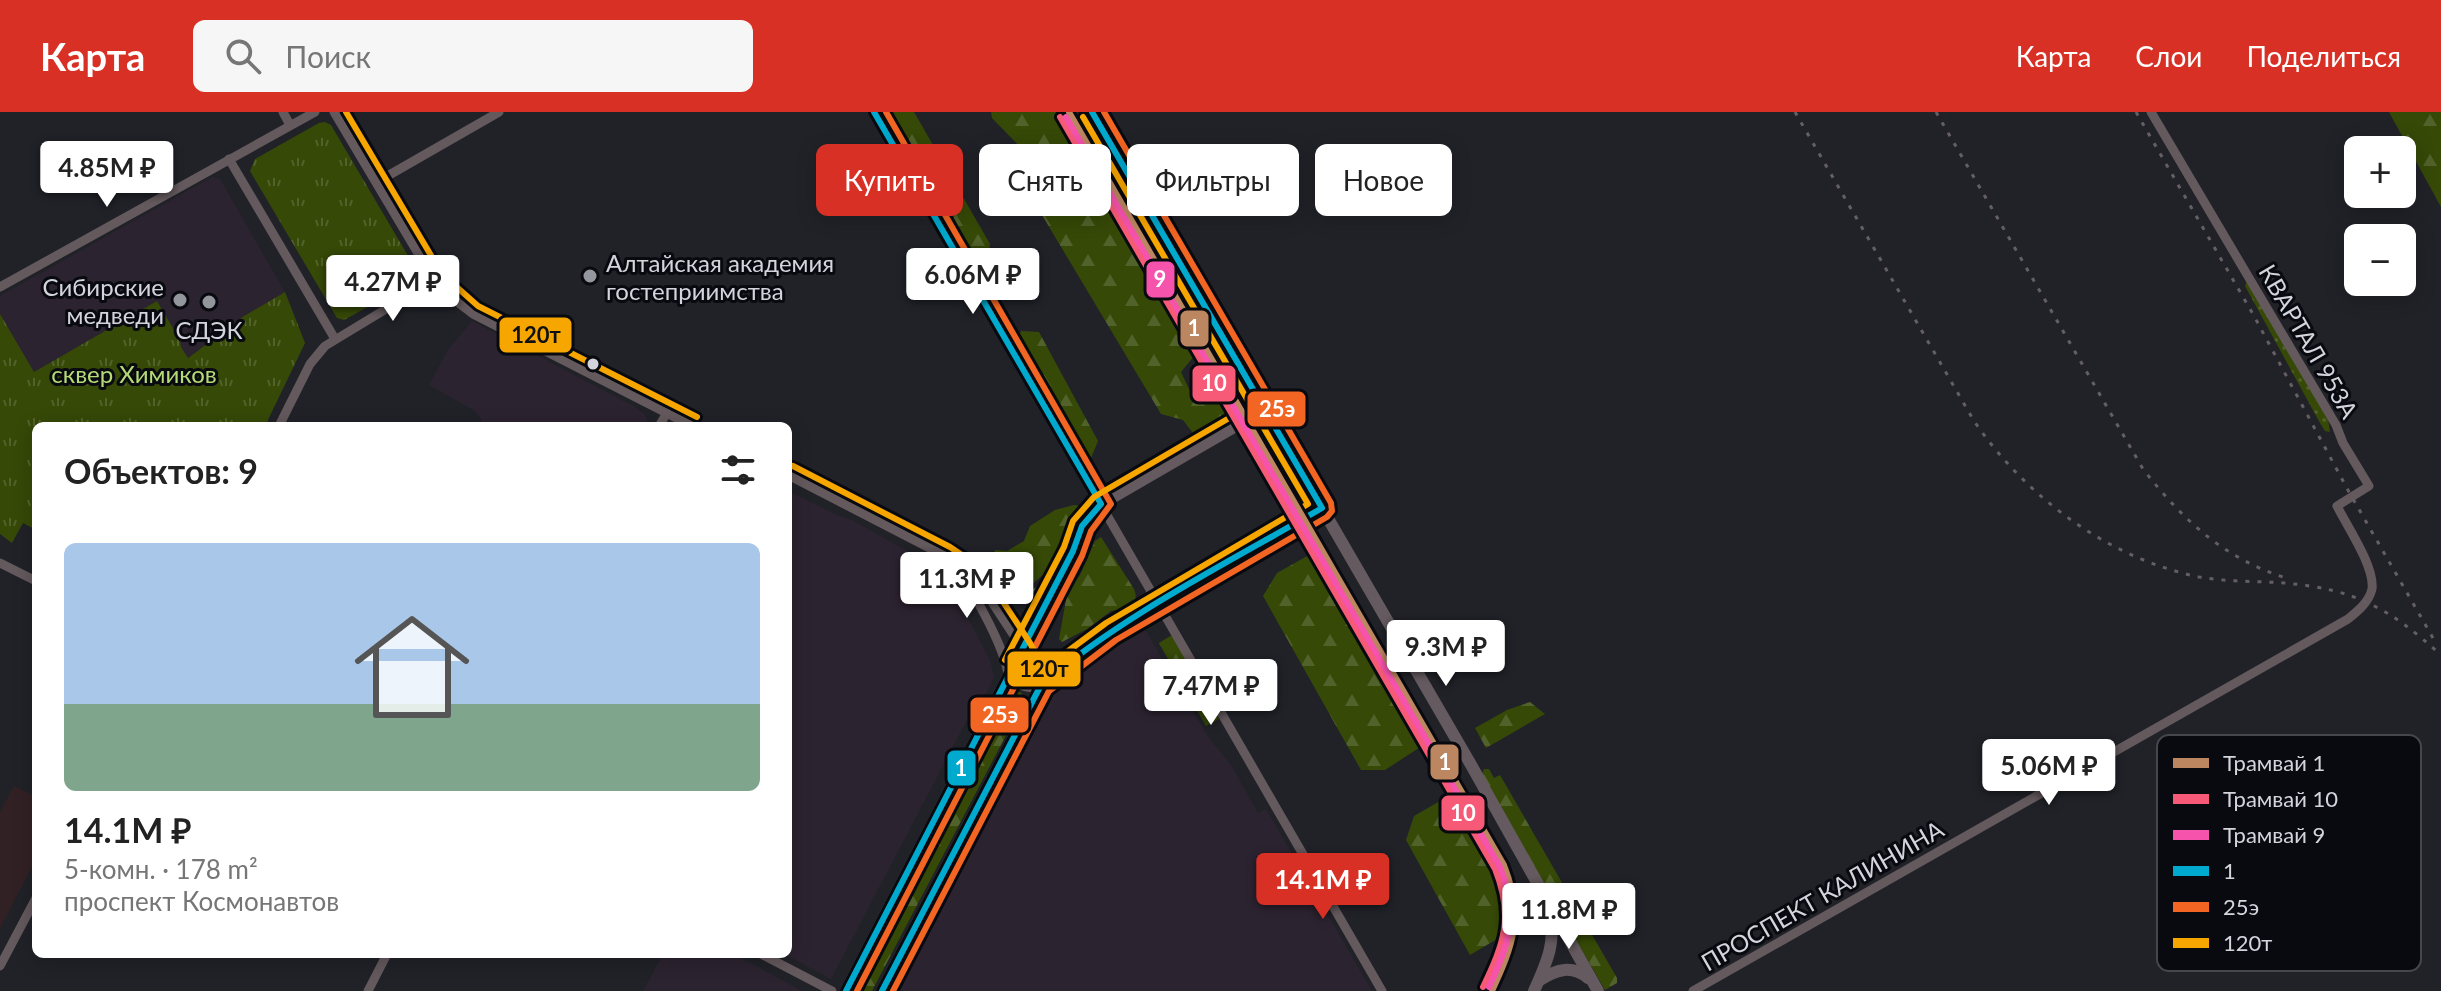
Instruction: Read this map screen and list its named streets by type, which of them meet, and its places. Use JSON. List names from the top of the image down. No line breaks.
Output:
{"streets":{"street":["КВАРТАЛ 953А","ПРОСПЕКТ КАЛИНИНА"]},"crossings":[["КВАРТАЛ 953А","ПРОСПЕКТ КАЛИНИНА"]],"parks":["сквер Химиков"],"places":["Алтайская академия гостеприимства","Сибирские медведи","СДЭК"],"lines":["tram line 1","transit line 1","transit line 25э","transit line 120т","tram line 10","tram line 9"],"legend":["Трамвай 1","Трамвай 10","Трамвай 9","1","25э","120т"],"page":{"header":"Карта","search":"Поиск","nav":["Карта","Слои","Поделиться"],"map_buttons":["+","−"],"price":["4.85M ₽","6.06M ₽","4.27M ₽","11.3M ₽","9.3M ₽","7.47M ₽","5.06M ₽","14.1M ₽","11.8M ₽"],"chip":["Купить","Снять","Фильтры","Новое"],"heading":"Объектов: 9","list":[{"name":"14.1M ₽","note":"5-комн. · 178 m² · проспект Космонавтов"}]}}
